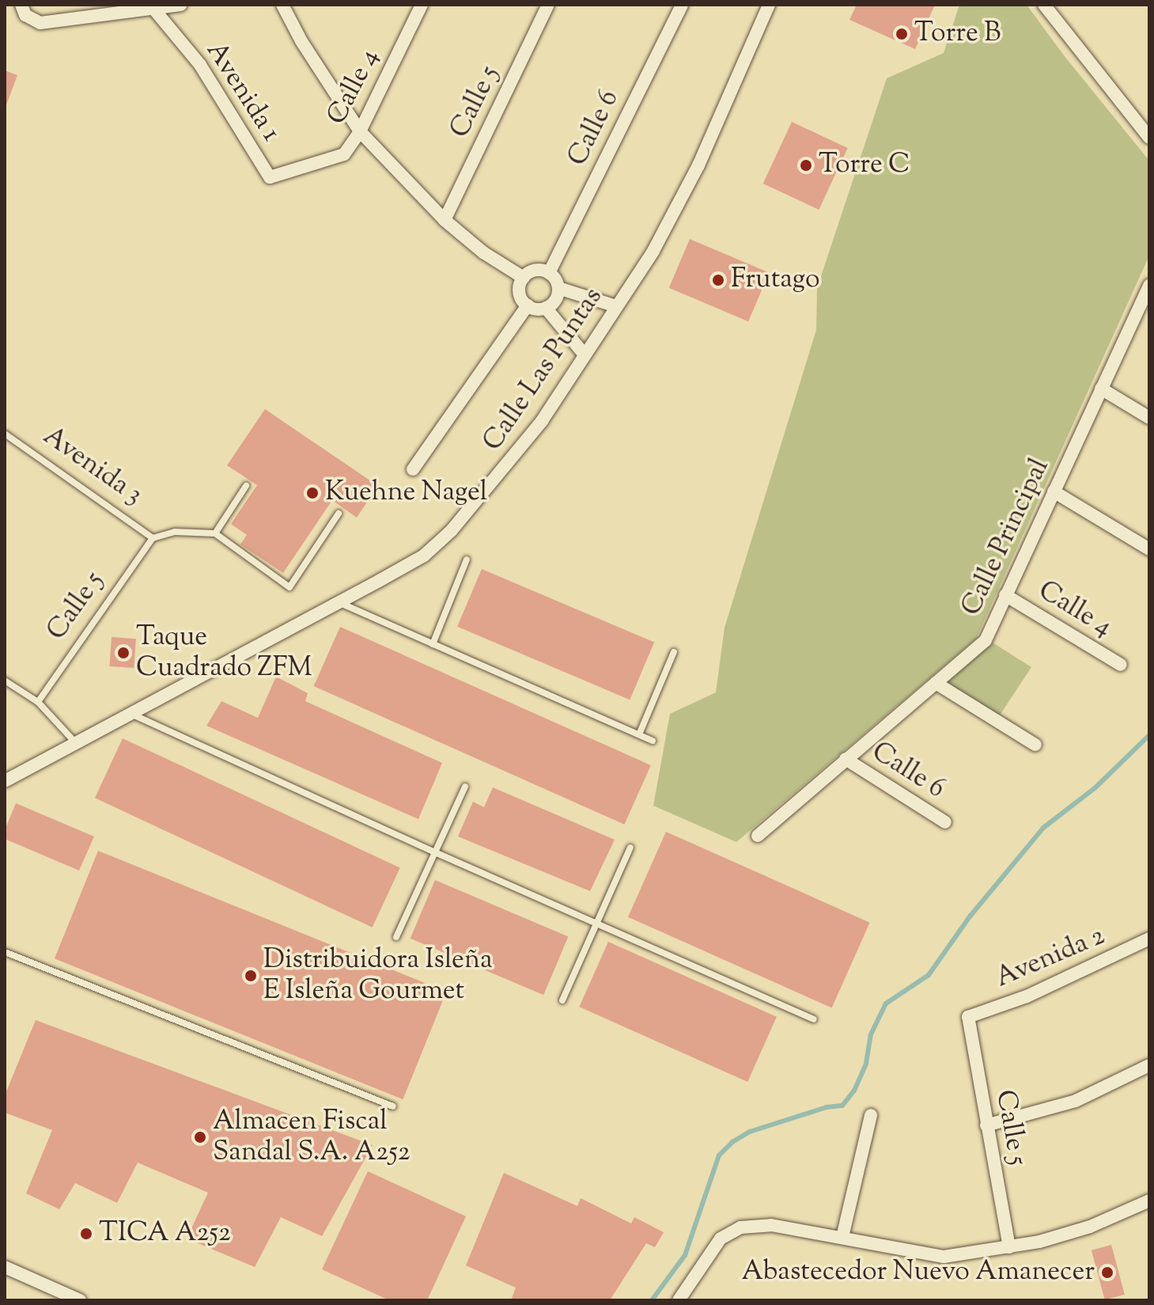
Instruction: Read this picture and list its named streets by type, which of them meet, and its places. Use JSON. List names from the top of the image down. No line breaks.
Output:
{"streets":{"street":["Calle 4","Avenida 1","Calle 5","Calle 6","Calle Las Puntas","Calle Principal","Avenida 2"],"lane":["Avenida 3"]},"crossings":[["Calle 4","Avenida 1"],["Calle 4","Calle Principal"],["Calle 5","Avenida 3"],["Calle 5","Avenida 2"],["Calle 6","Calle Principal"]],"places":["Torre B","Torre C","Frutago","Kuehne Nagel","Taque Cuadrado ZFM","Distribuidora Isleña E Isleña Gourmet","Almacen Fiscal Sandal S.A. A252","TICA A252","Abastecedor Nuevo Amanecer"]}
